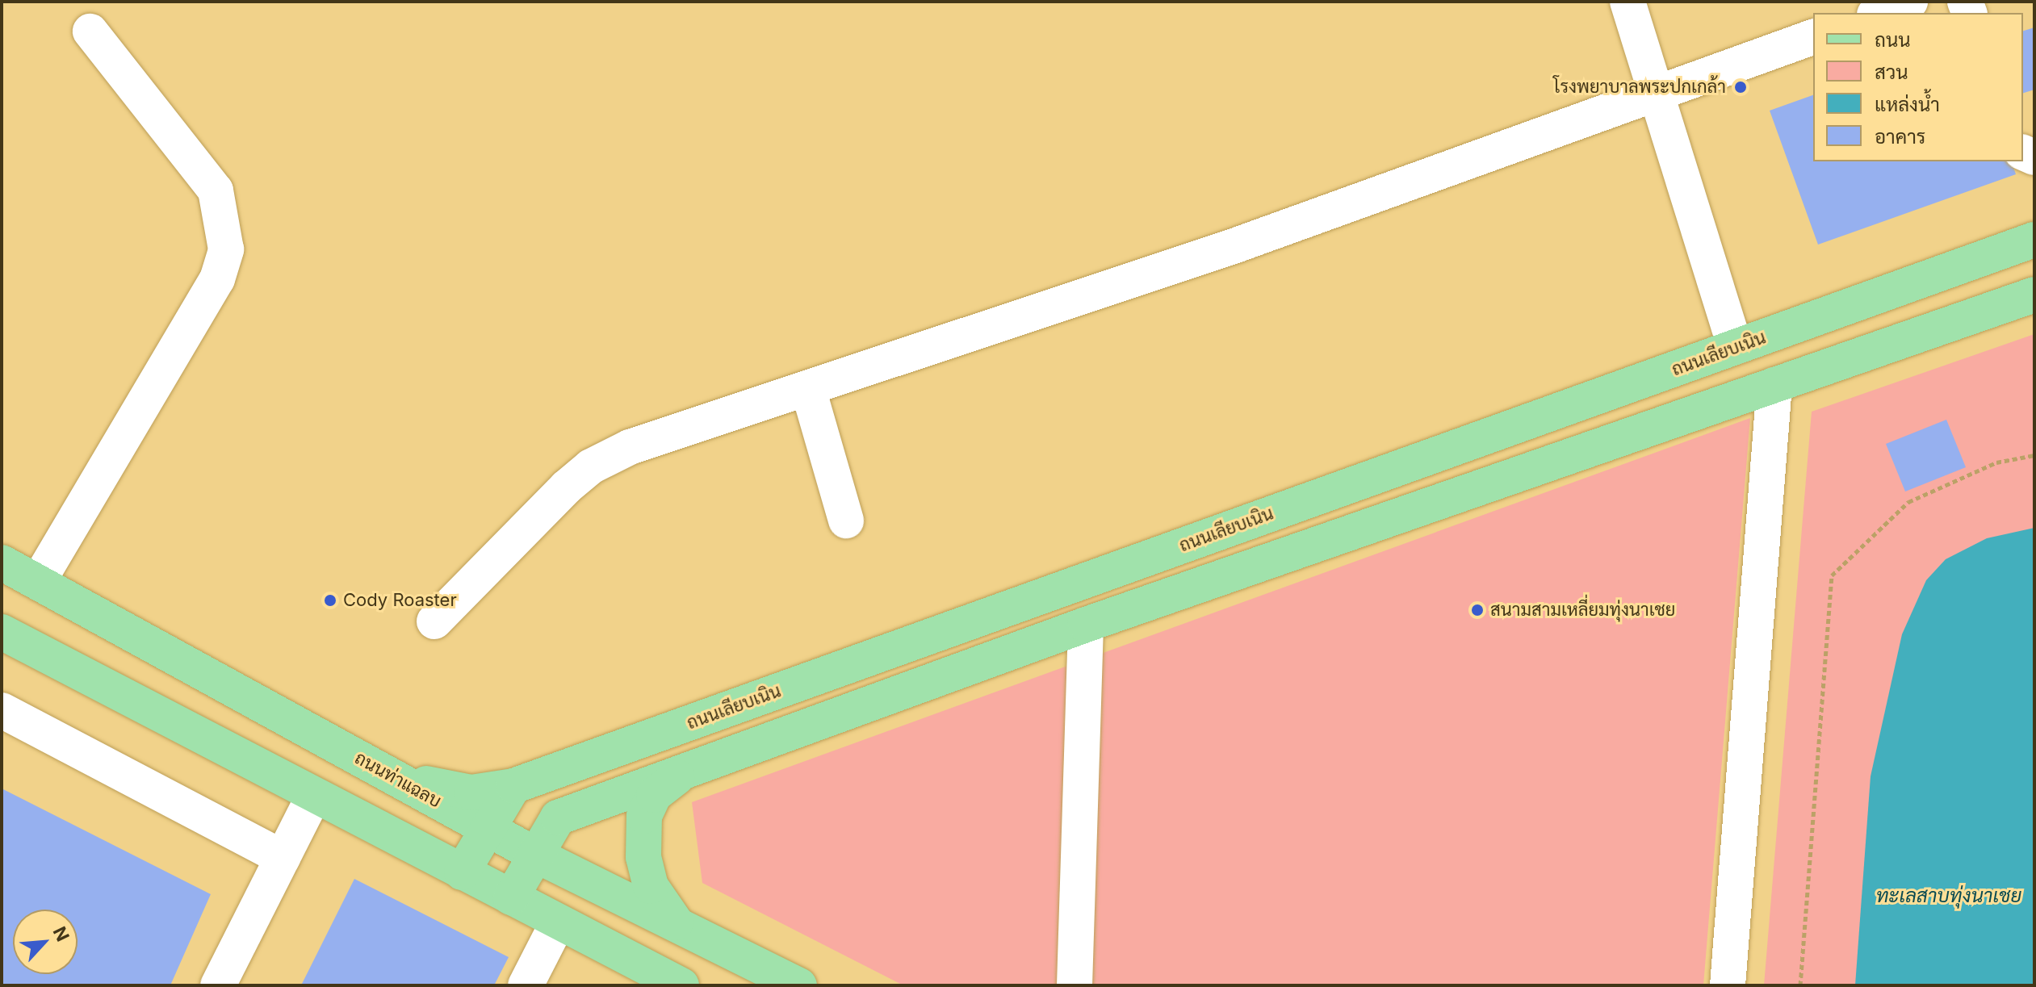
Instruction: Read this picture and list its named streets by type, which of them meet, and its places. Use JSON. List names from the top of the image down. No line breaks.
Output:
{"streets":{"main road":["ถนนเลียบเนิน","ถนนท่าแฉลบ"]},"crossings":[["ถนนเลียบเนิน","ถนนท่าแฉลบ"]],"water":["ทะเลสาบทุ่งนาเชย"],"places":["โรงพยาบาลพระปกเกล้า","Cody Roaster","สนามสามเหลี่ยมทุ่งนาเชย"],"legend":["ถนน","สวน","แหล่งน้ำ","อาคาร"],"north":"top right"}
